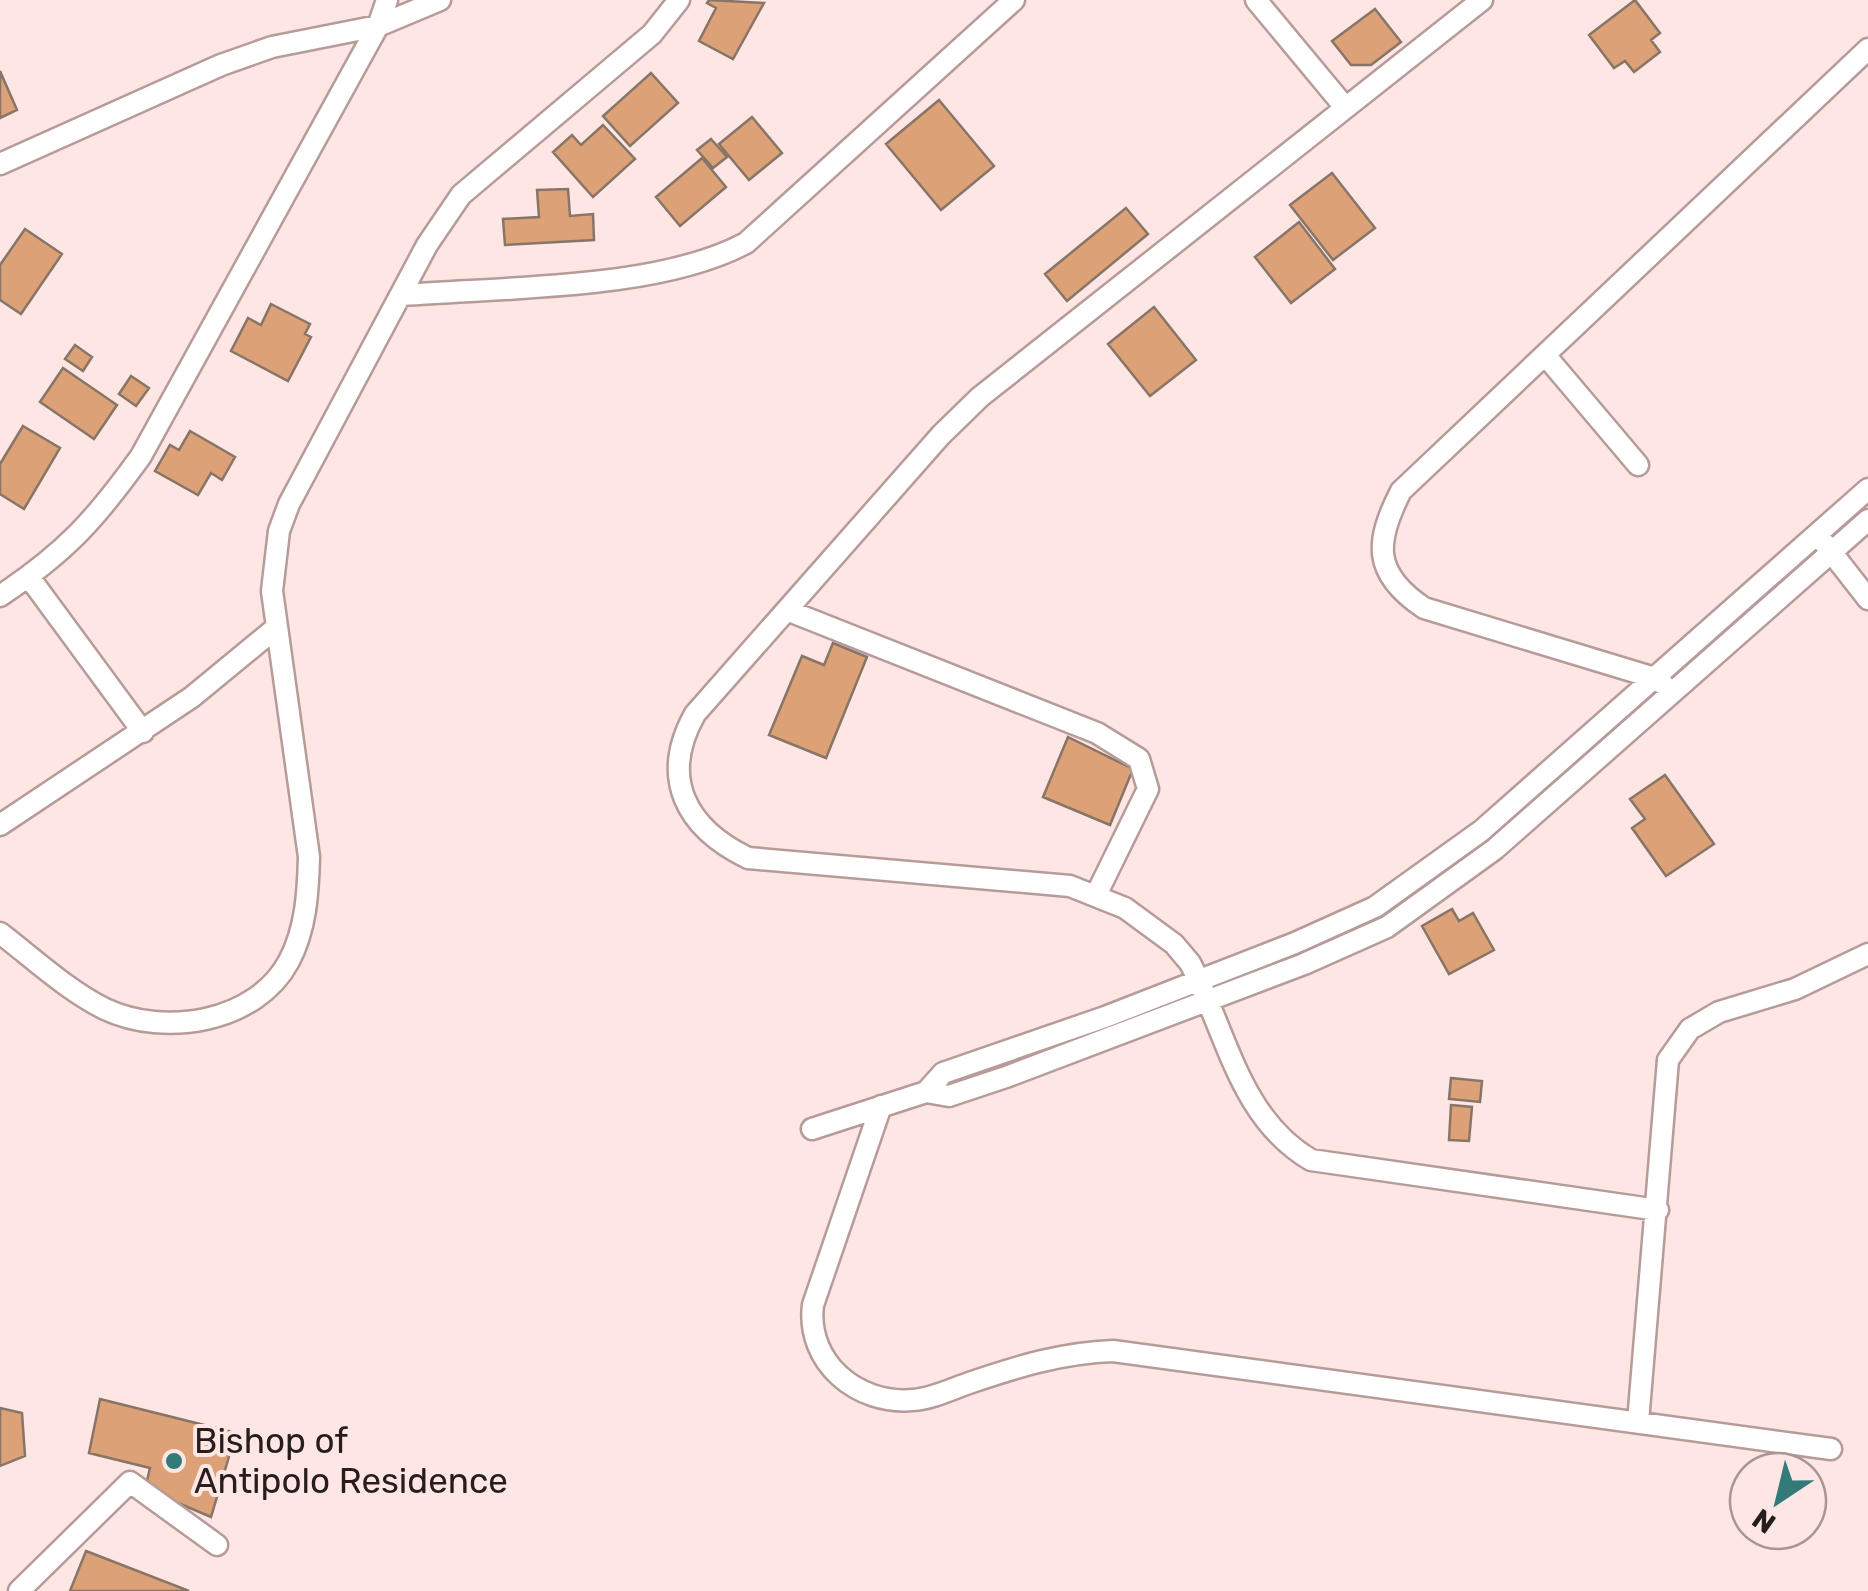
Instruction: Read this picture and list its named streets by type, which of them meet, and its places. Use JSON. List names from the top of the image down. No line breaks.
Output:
{"places":["Bishop of Antipolo Residence"],"north":"bottom left"}
